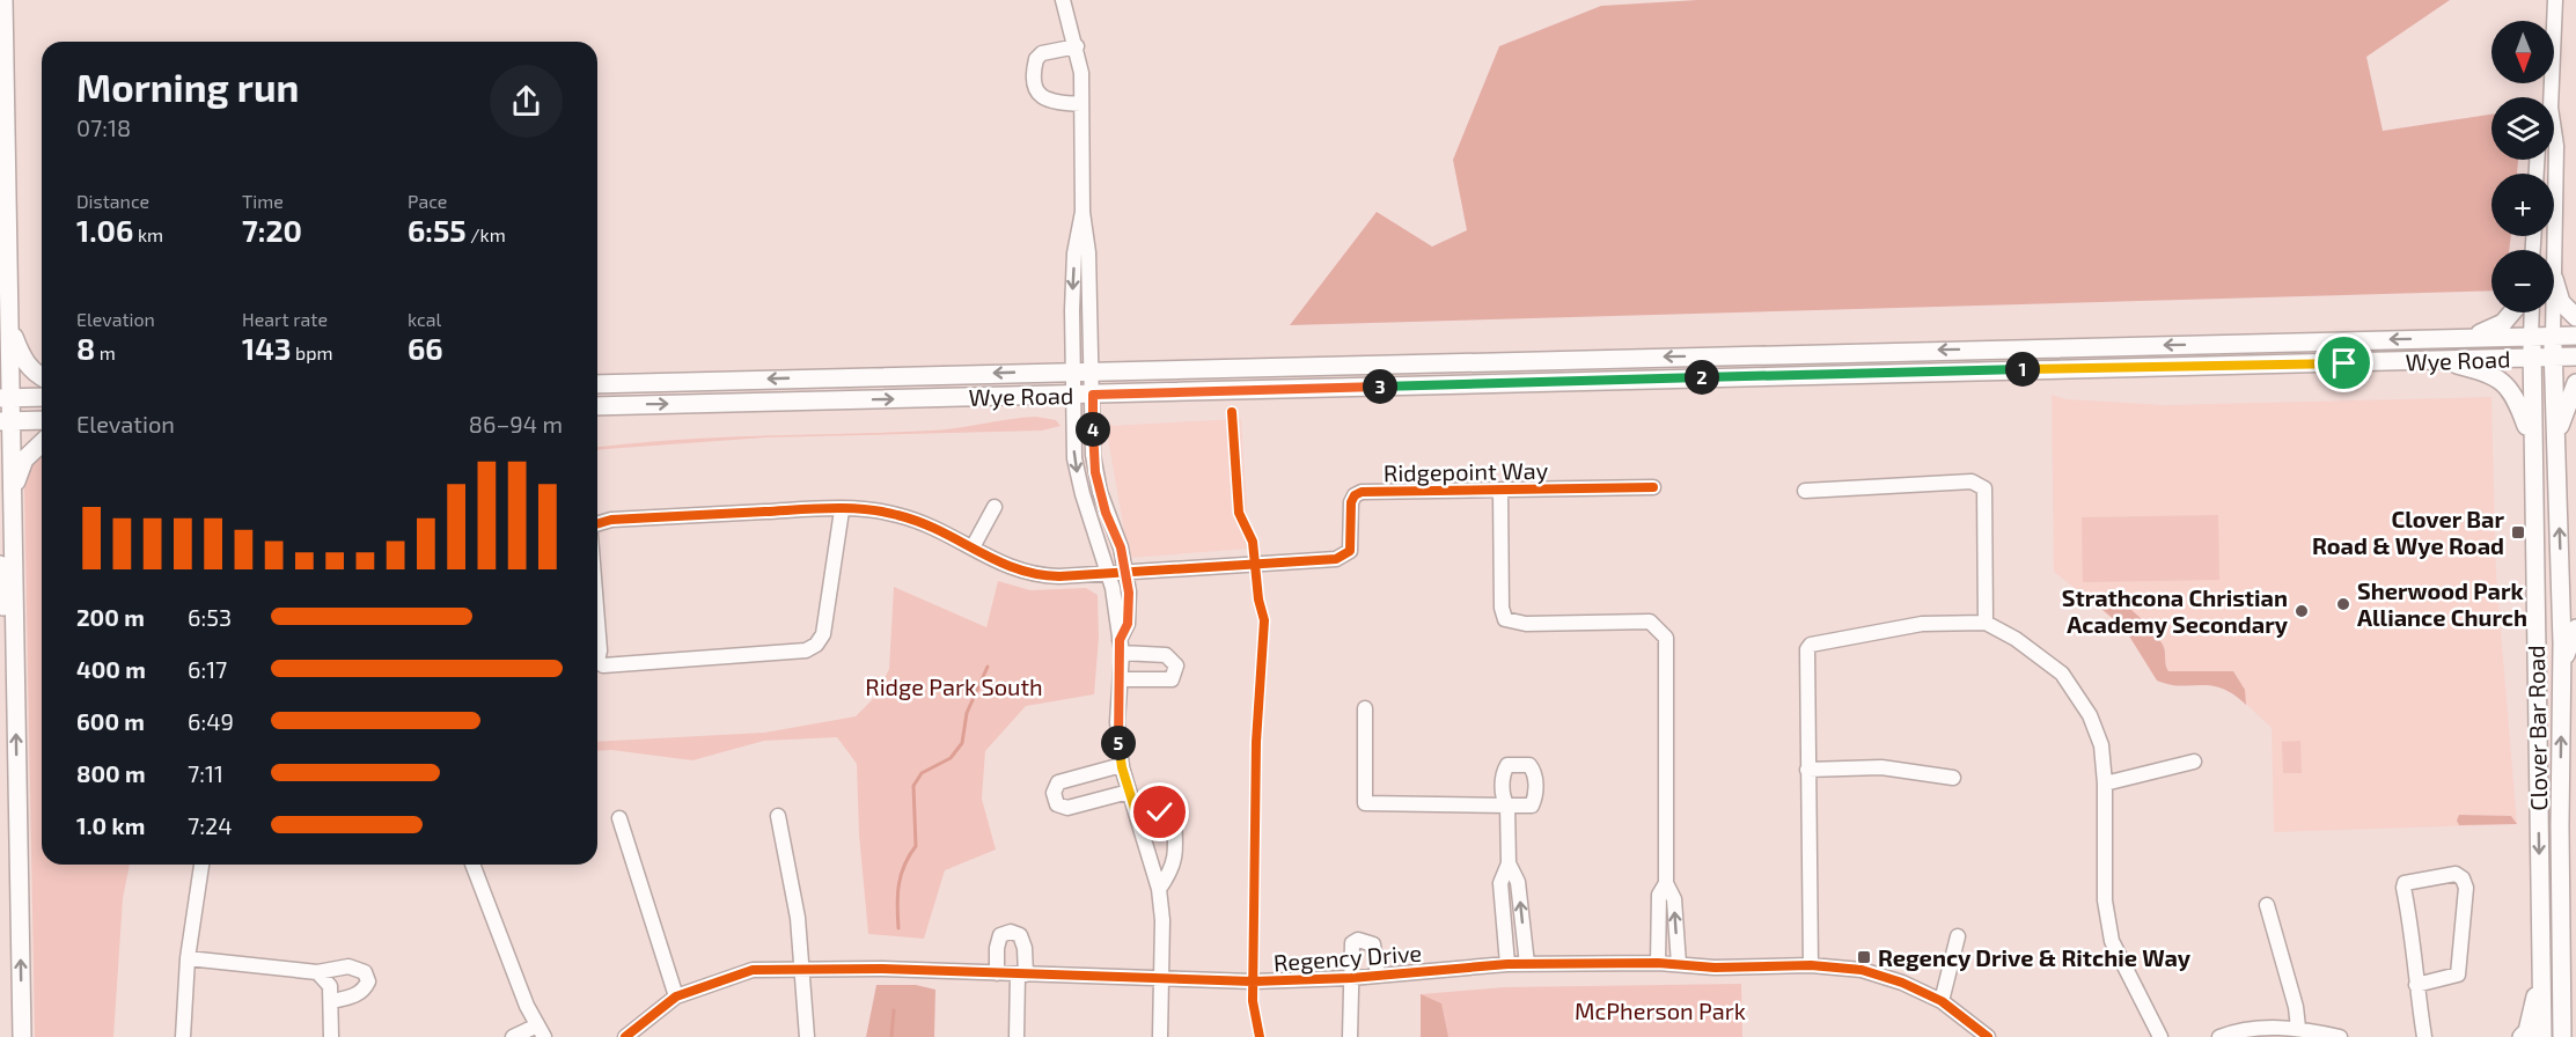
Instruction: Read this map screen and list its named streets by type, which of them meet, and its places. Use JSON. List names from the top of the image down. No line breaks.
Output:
{"streets":{"main road":["Wye Road","Clover Bar Road"],"street":["Ridgepoint Way","Regency Drive"]},"crossings":[["Wye Road","Clover Bar Road"],["Ridgepoint Way","Regency Drive"]],"parks":["Ridge Park South","McPherson Park"],"places":{"transit":["Clover Bar Road & Wye Road","Regency Drive & Ritchie Way"],"other":["Sherwood Park Alliance Church","Strathcona Christian Academy Secondary"]},"north":"bottom","page":{"map_buttons":["+","−"],"heading":["Morning run","07:18"],"stats":[["Distance","1.06 km"],["Time","7:20"],["Pace","6:55 /km"],["Elevation","8 m"],["Heart rate","143 bpm"],["kcal","66"]],"pins":["1","2","3","4","5"],"chart":["Elevation","86–94 m"],"list":[{"name":"200 m","note":"6:53"},{"name":"400 m","note":"6:17"},{"name":"600 m","note":"6:49"},{"name":"800 m","note":"7:11"},{"name":"1.0 km","note":"7:24"}]}}
